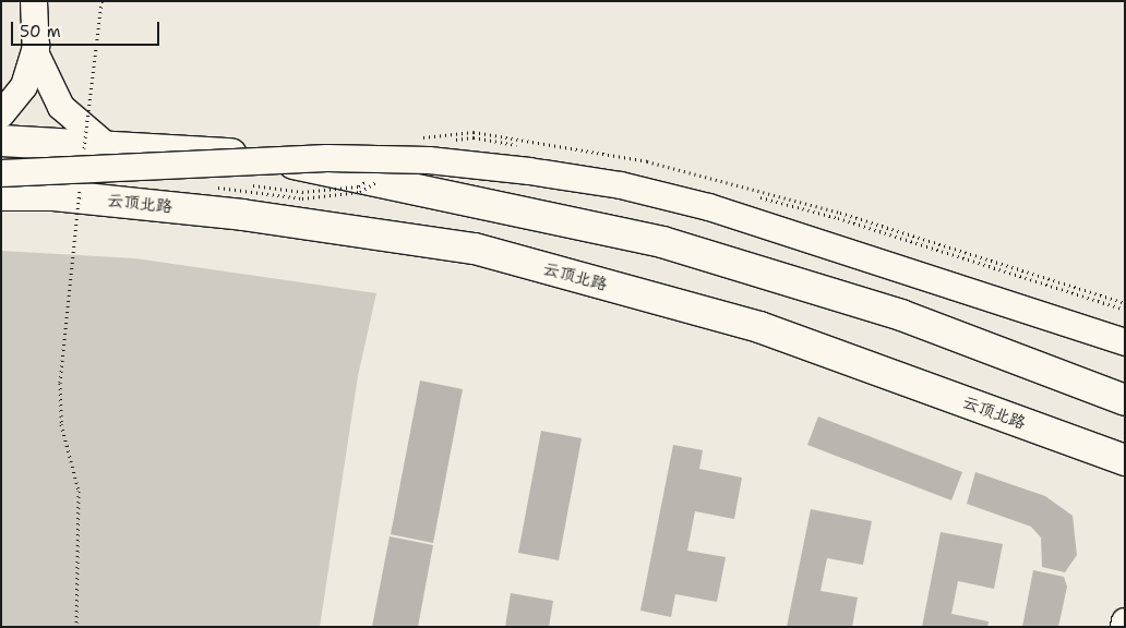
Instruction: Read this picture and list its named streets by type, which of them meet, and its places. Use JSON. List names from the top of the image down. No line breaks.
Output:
{"streets":{"main road":["云顶北路"]},"scale_bar":"50 m"}
